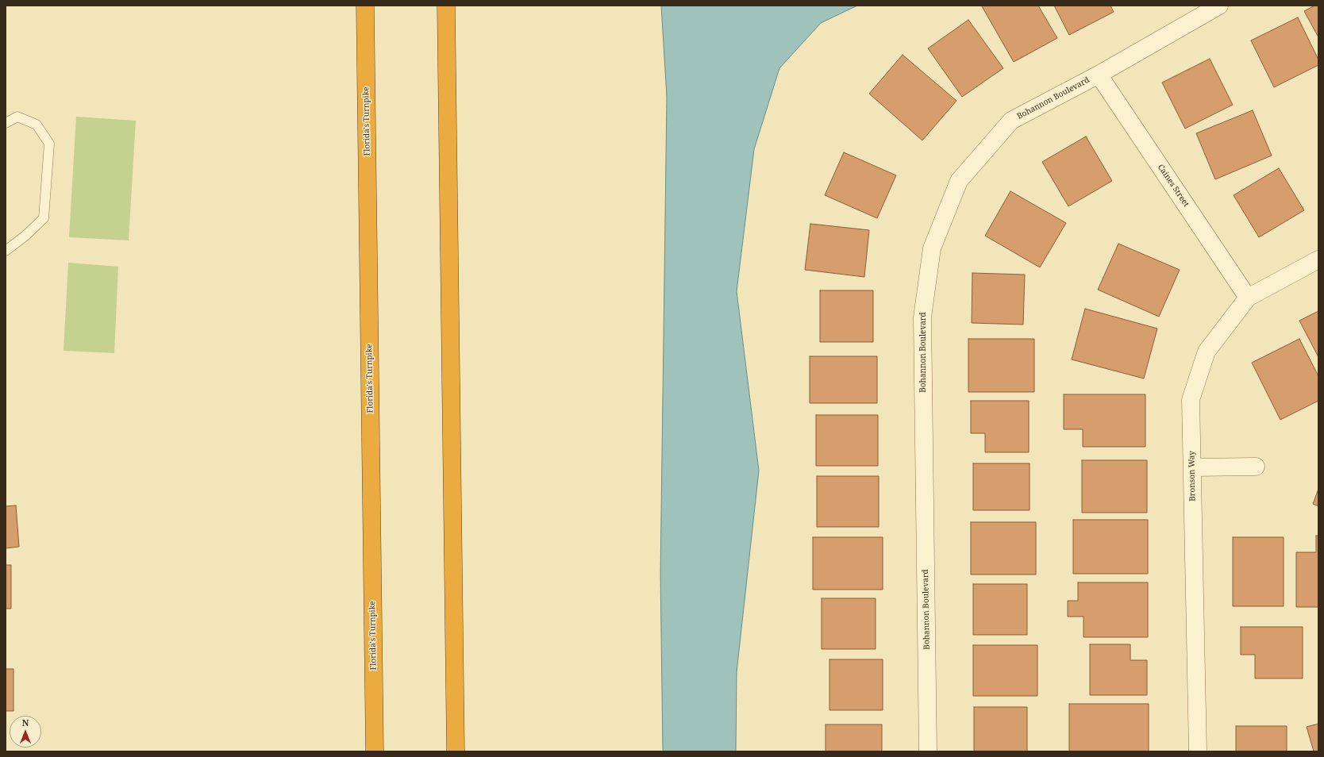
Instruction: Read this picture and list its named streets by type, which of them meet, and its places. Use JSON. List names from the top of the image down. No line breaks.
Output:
{"streets":{"highway":["Florida's Turnpike"],"street":["Bohannon Boulevard","Caines Street","Bronson Way"]},"crossings":[["Bohannon Boulevard","Caines Street"],["Caines Street","Bronson Way"]],"north":"top"}
